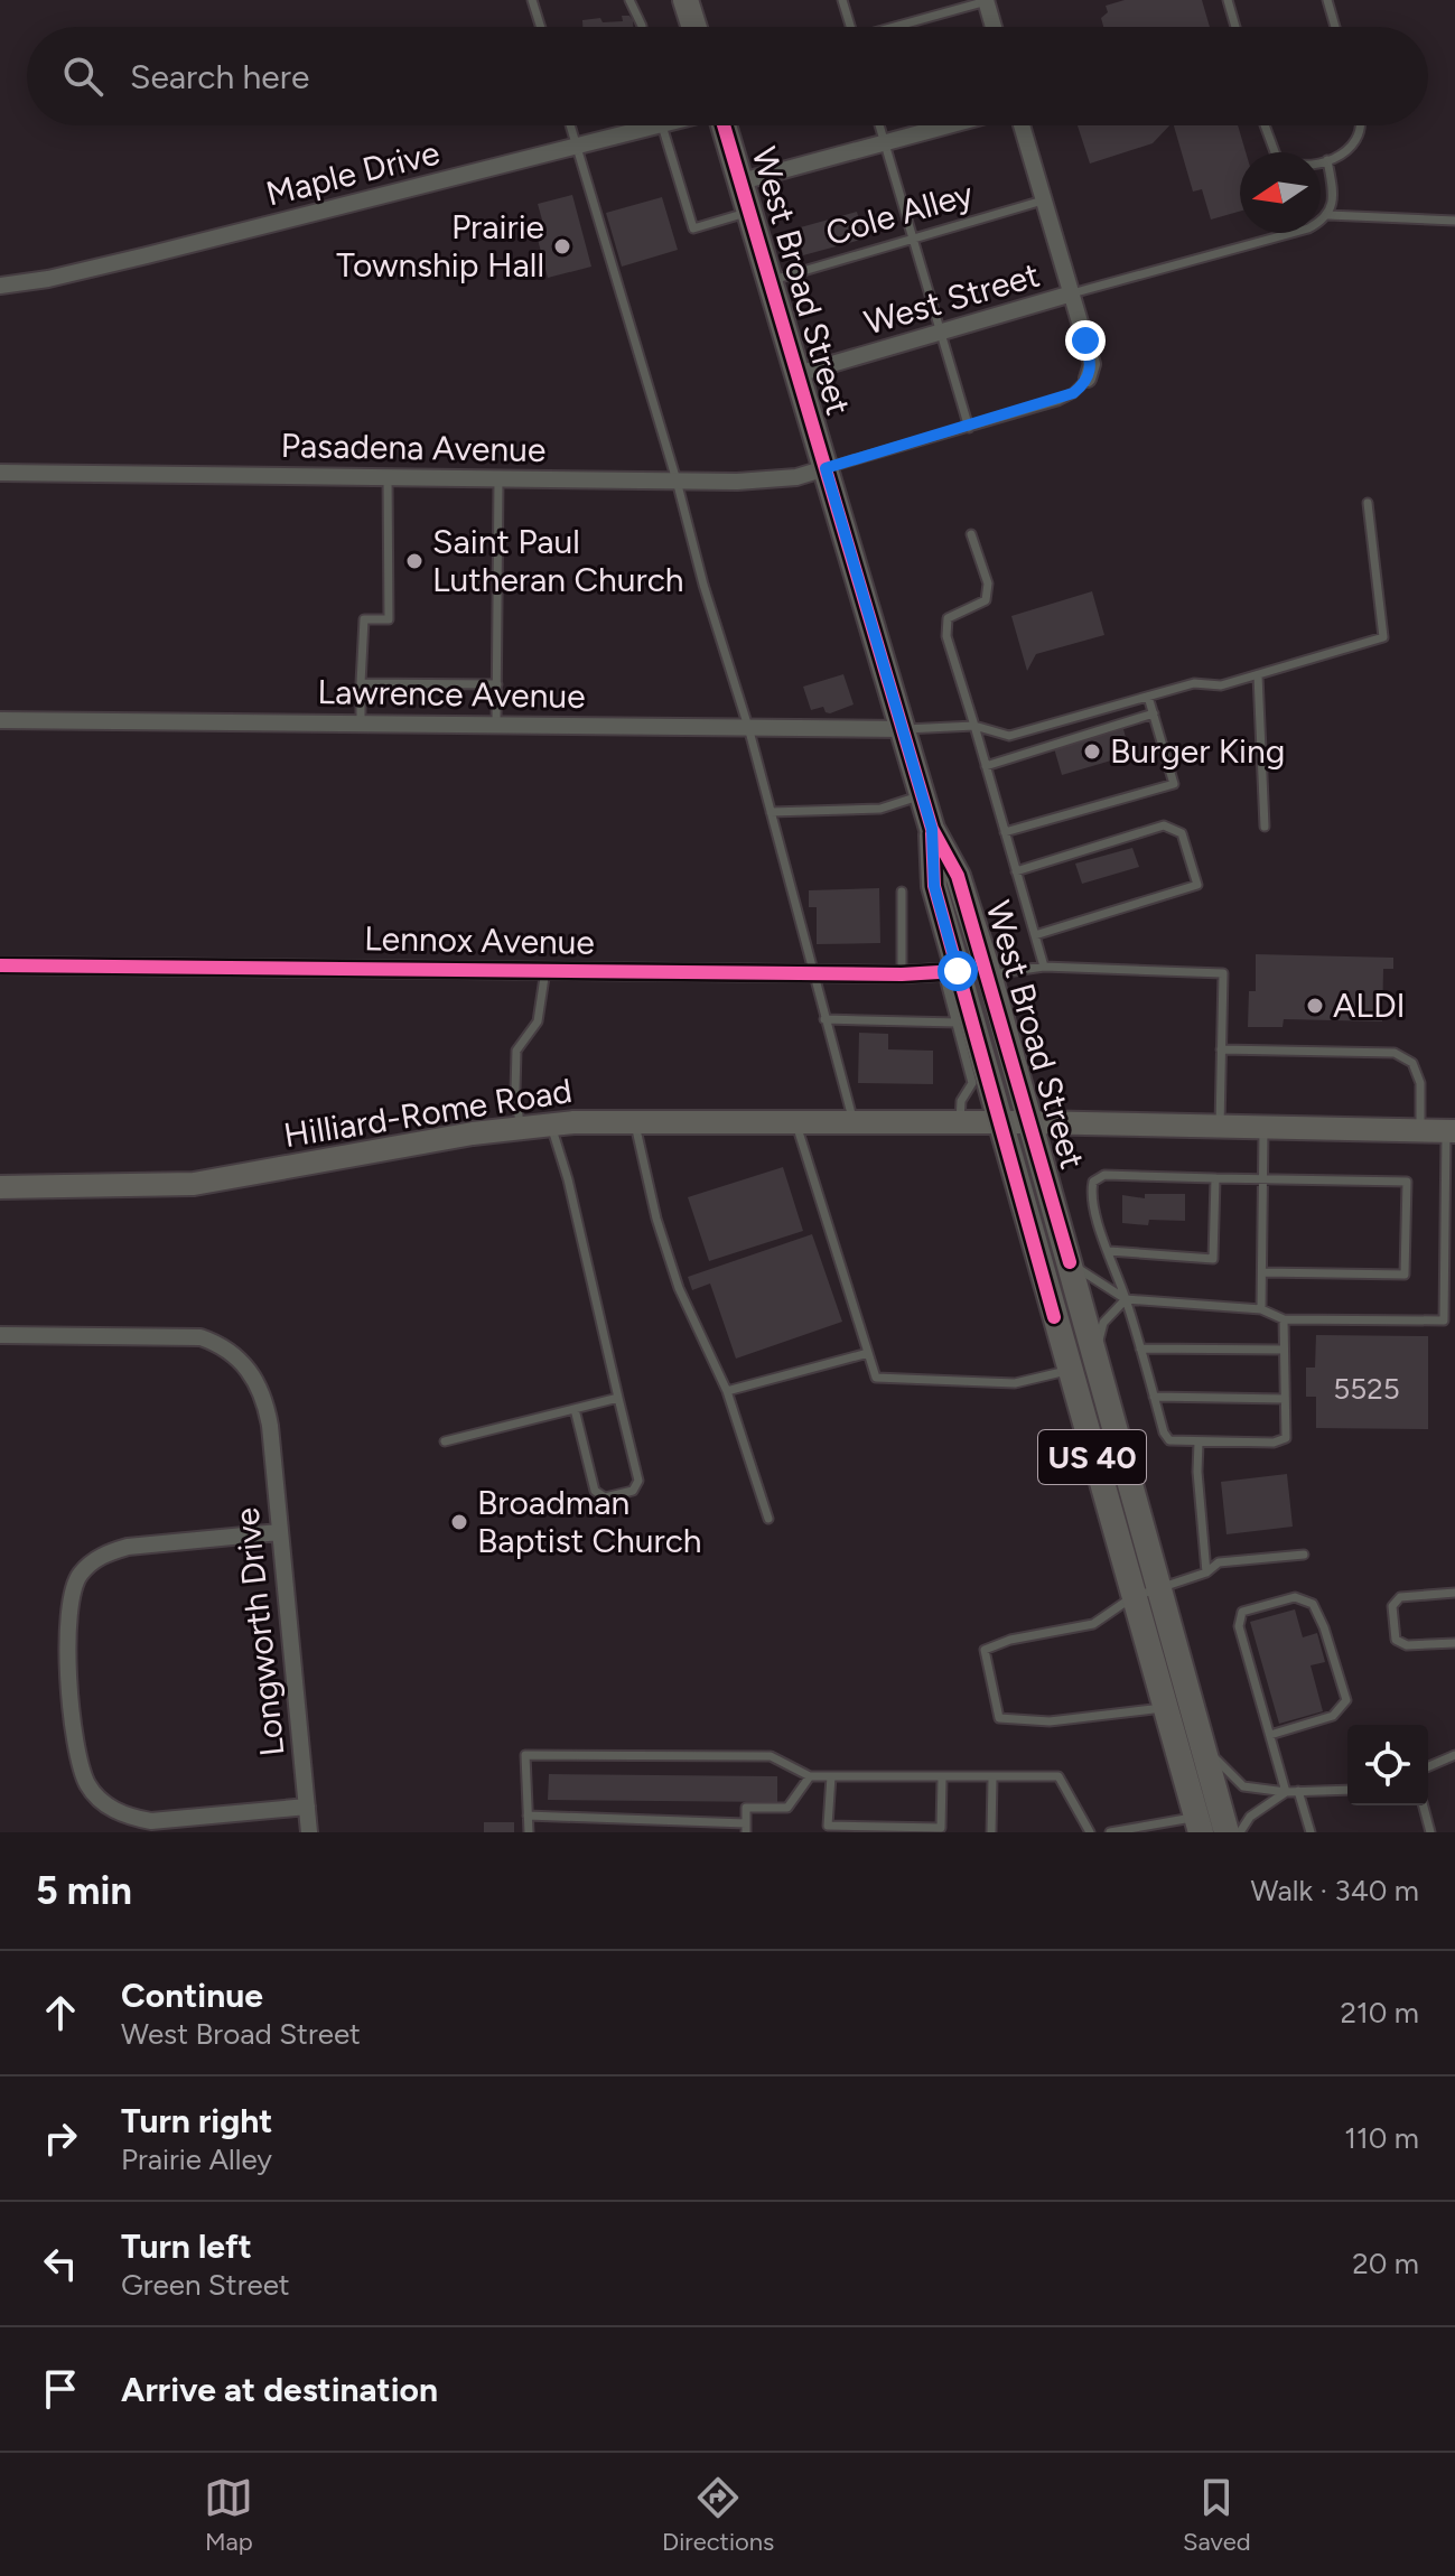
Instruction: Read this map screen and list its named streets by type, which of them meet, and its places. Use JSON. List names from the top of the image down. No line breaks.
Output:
{"streets":{"main road":["West Broad Street","Hilliard-Rome Road","US 40"],"street":["Maple Drive","West Street","Pasadena Avenue","Lawrence Avenue","Lennox Avenue","Longworth Drive"],"lane":["Cole Alley"]},"crossings":[["Cole Alley","West Broad Street"],["West Broad Street","West Street"],["West Broad Street","Pasadena Avenue"],["West Broad Street","Lawrence Avenue"],["West Broad Street","Lennox Avenue"],["West Broad Street","Hilliard-Rome Road"]],"places":["Prairie Township Hall","Saint Paul Lutheran Church","Burger King","ALDI","Broadman Baptist Church"],"house_numbers":["5525"],"north":"left","page":{"search":"Search here","heading":["5 min","Walk · 340 m"],"list":[["Continue","West Broad Street","210 m"],["Turn right","Prairie Alley","110 m"],["Turn left","Green Street","20 m"],"Arrive at destination"],"nav":["Map","Directions","Saved"]}}
